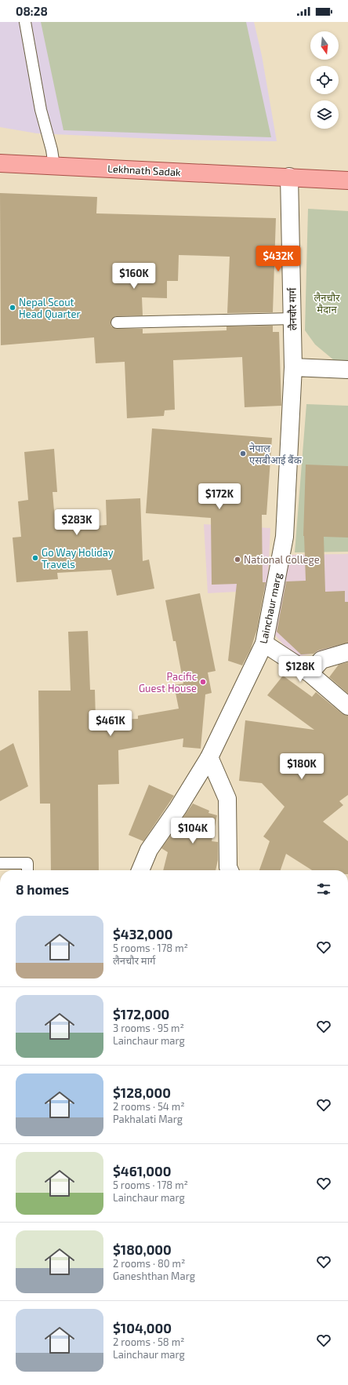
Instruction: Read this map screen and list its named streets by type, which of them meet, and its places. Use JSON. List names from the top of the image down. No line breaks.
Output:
{"streets":{"main road":["Lekhnath Sadak"],"street":["लैनचौर मार्ग","Lainchaur marg"]},"crossings":[["Lekhnath Sadak","लैनचौर मार्ग"],["लैनचौर मार्ग","Lainchaur marg"]],"parks":["लैनचौर मैदान"],"places":["Nepal Scout Head Quarter","नेपाल एसबीआई बैंक","Go Way Holiday Travels","National College","Pacific Guest House"],"north":"bottom","page":{"status":"08:28","price":["$432K","$160K","$172K","$283K","$128K","$461K","$180K","$104K"],"heading":"8 homes","list":[{"name":"$432,000","note":"5 rooms · 178 m² · लैनचौर मार्ग"},{"name":"$172,000","note":"3 rooms · 95 m² · Lainchaur marg"},{"name":"$128,000","note":"2 rooms · 54 m² · Pakhalati Marg"},{"name":"$461,000","note":"5 rooms · 178 m² · Lainchaur marg"},{"name":"$180,000","note":"2 rooms · 80 m² · Ganeshthan Marg"},{"name":"$104,000","note":"2 rooms · 58 m² · Lainchaur marg"}]}}
